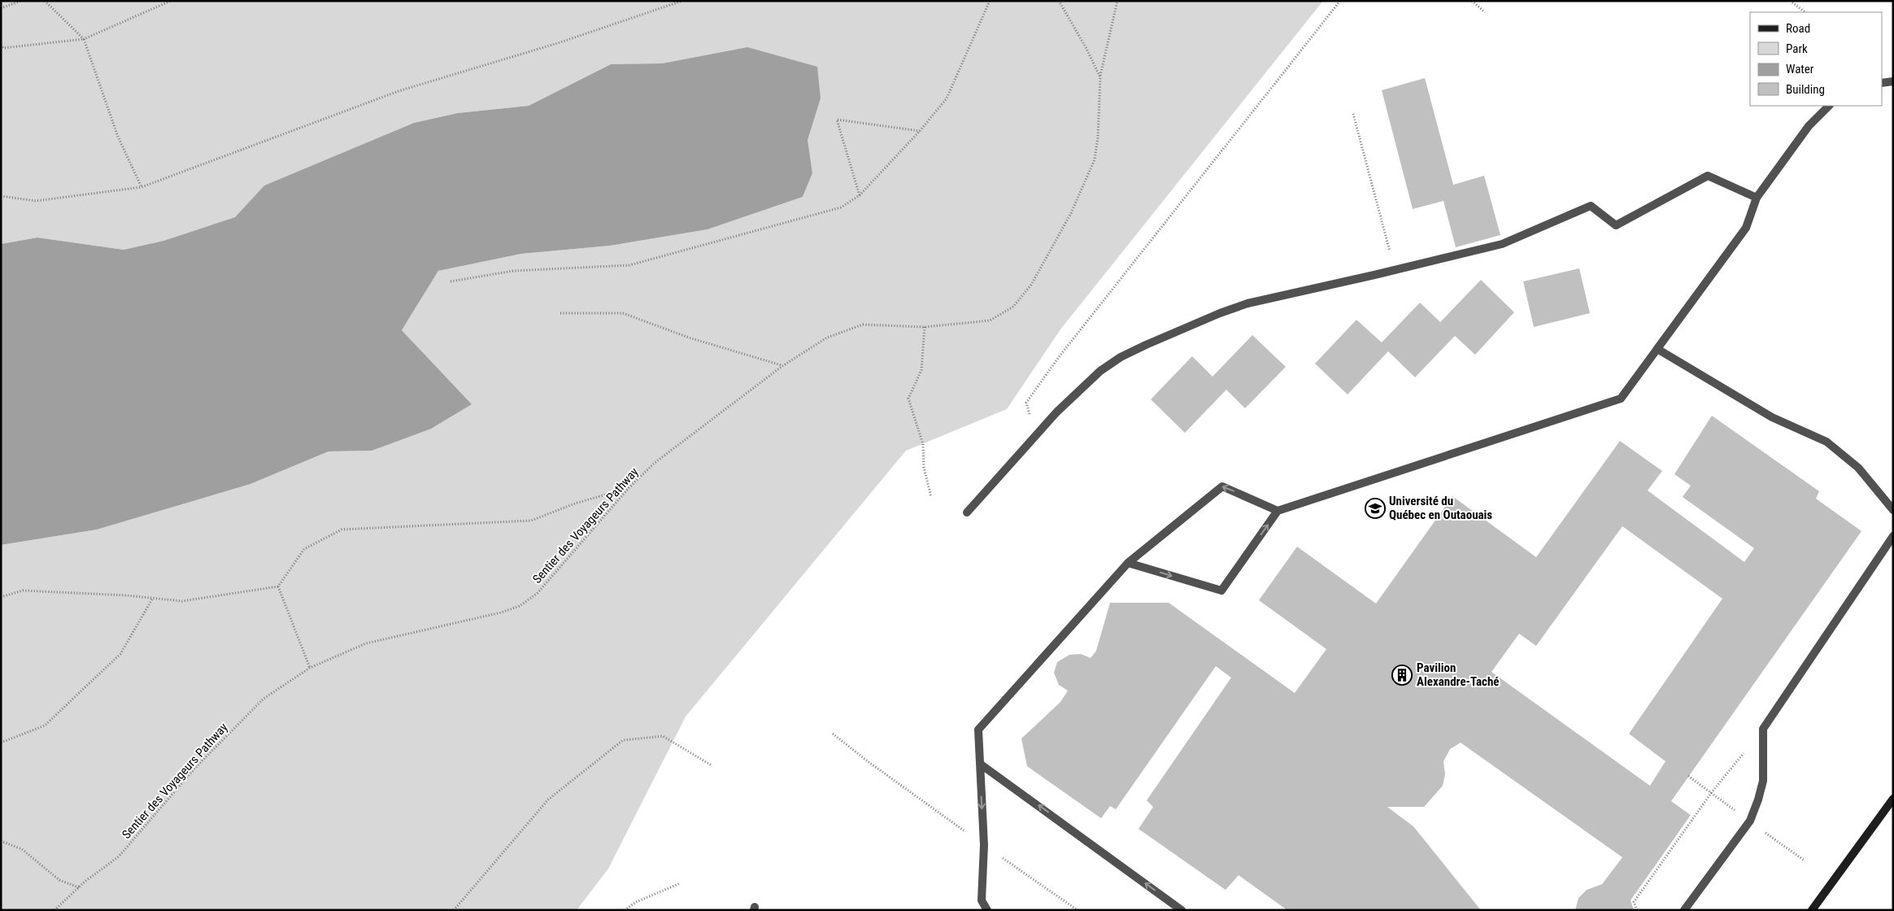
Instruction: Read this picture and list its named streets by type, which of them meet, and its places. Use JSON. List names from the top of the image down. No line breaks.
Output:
{"streets":{"path":["Sentier des Voyageurs Pathway"]},"places":{"school or university":["Université du Québec en Outaouais"],"building":["Pavilion Alexandre-Taché"]},"legend":["Road","Park","Water","Building"]}
